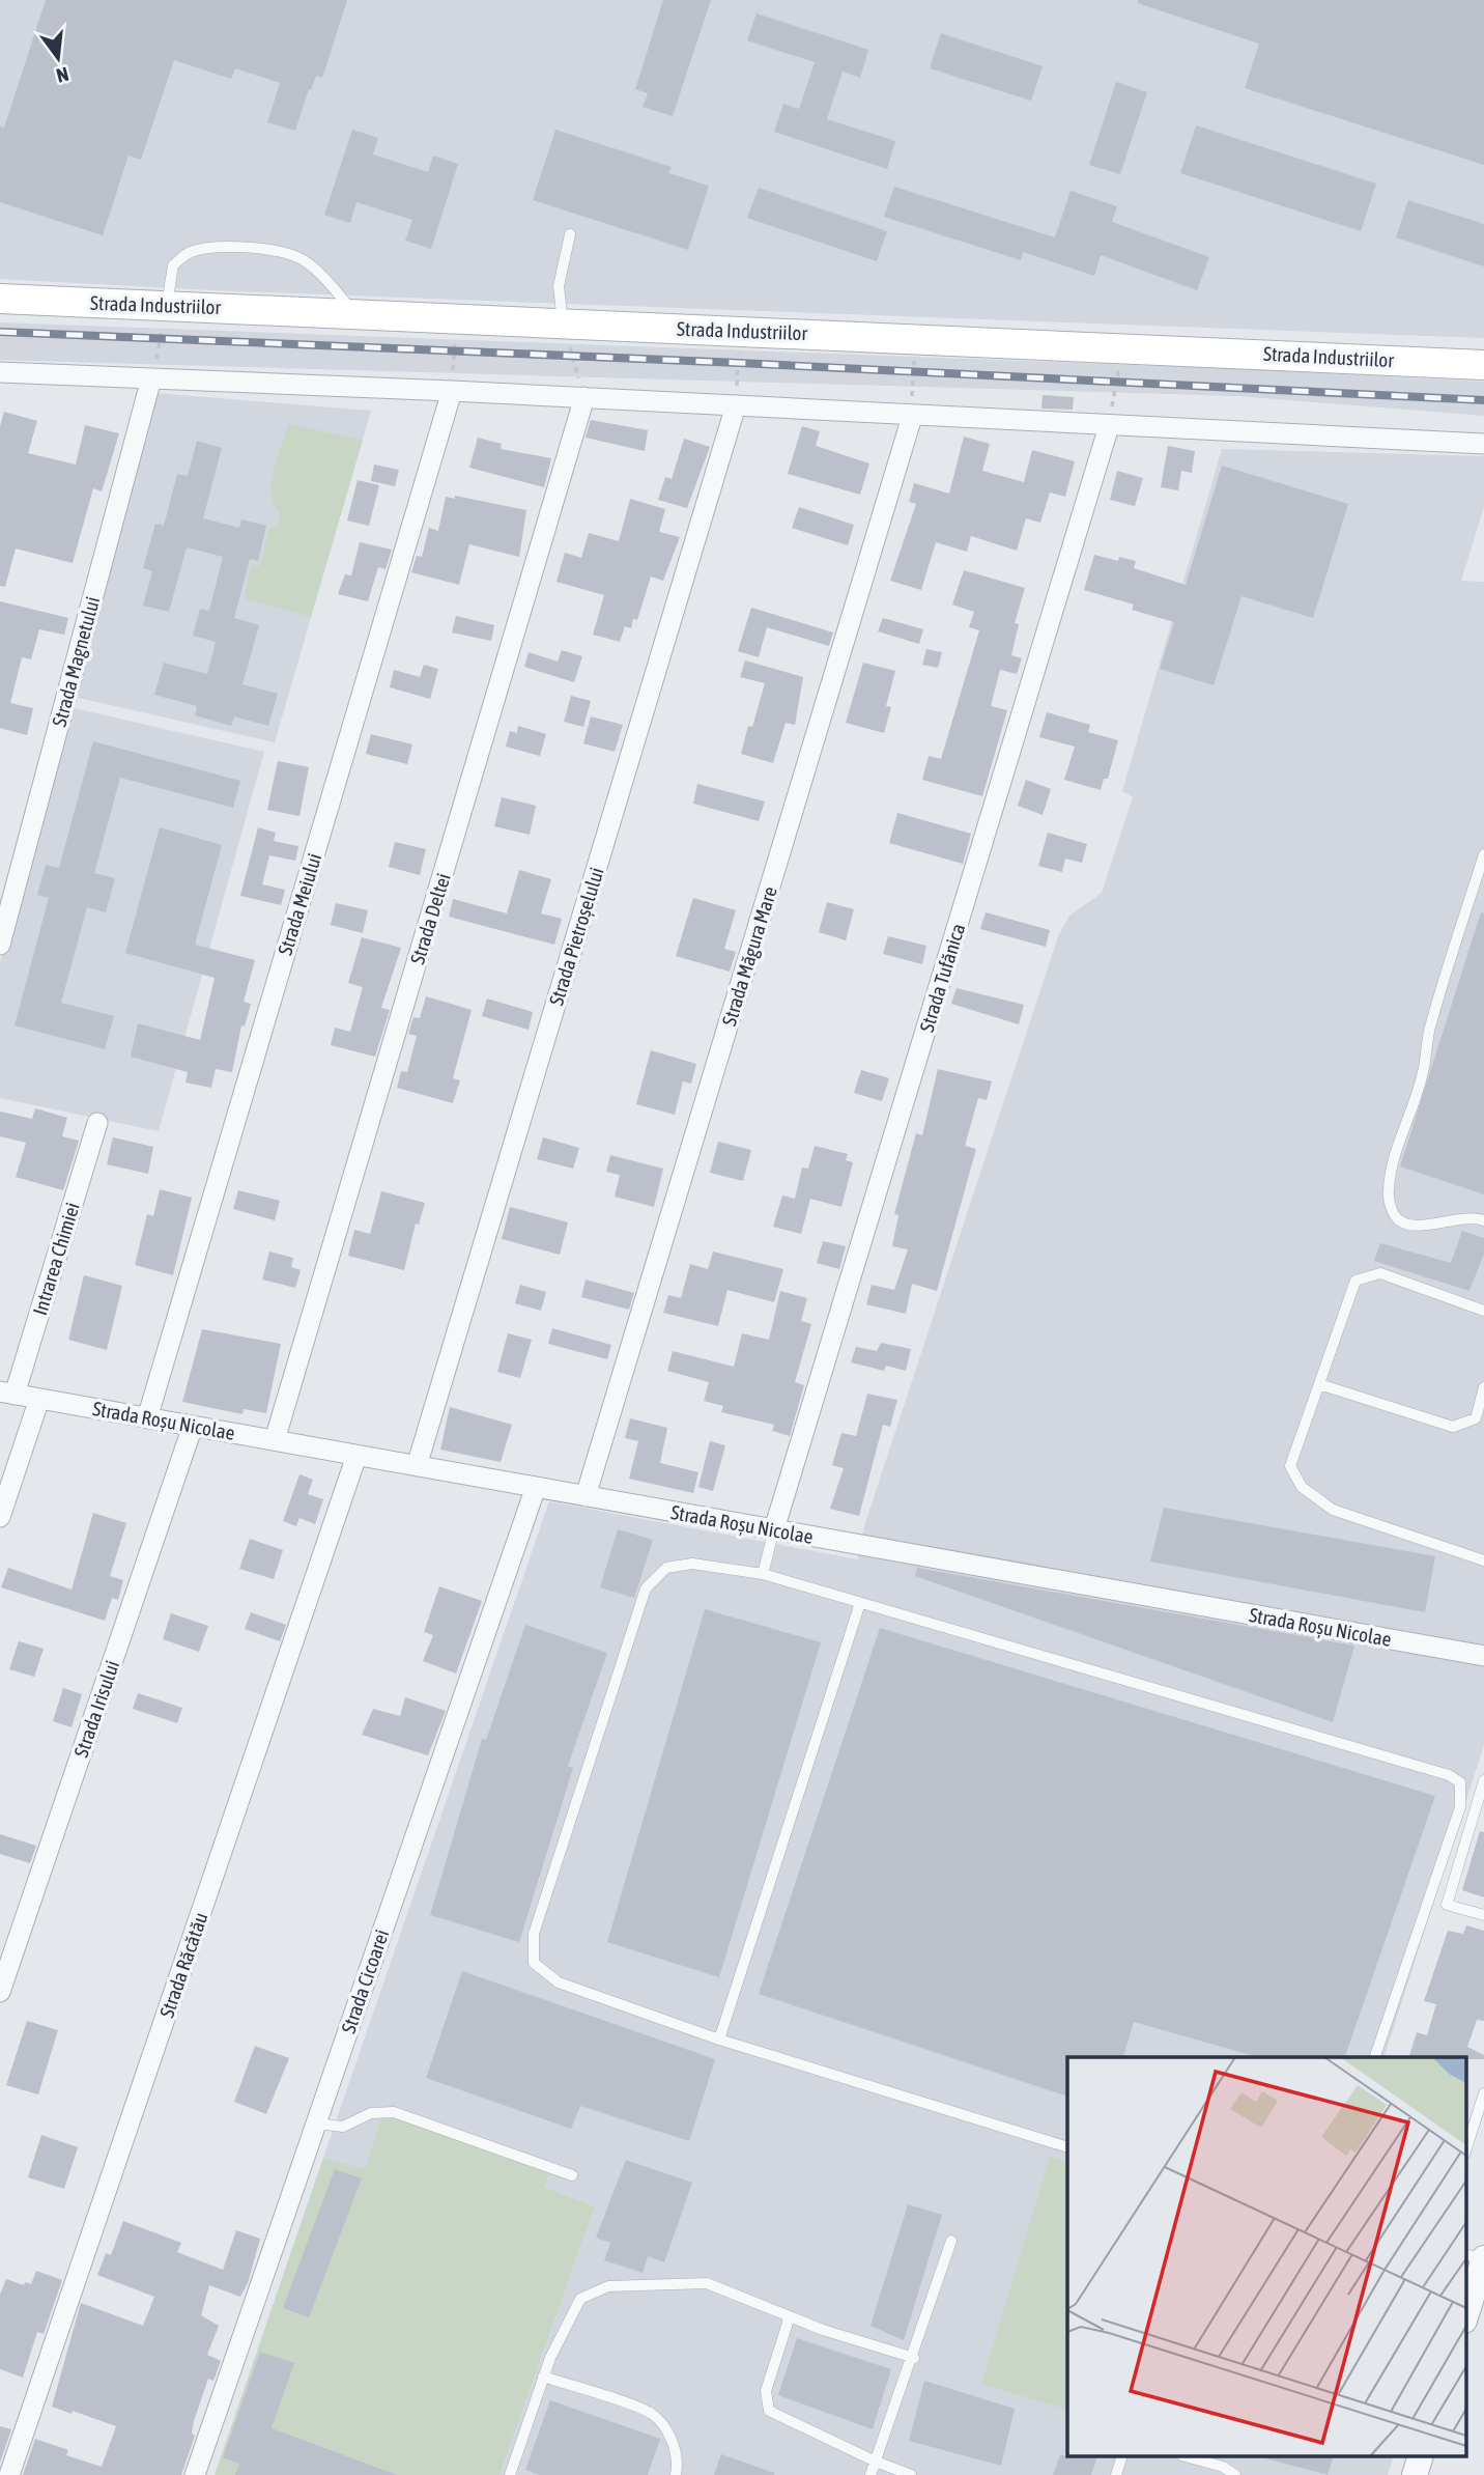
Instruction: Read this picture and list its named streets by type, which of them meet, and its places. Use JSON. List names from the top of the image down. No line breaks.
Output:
{"streets":{"main road":["Strada Industriilor"],"street":["Strada Magnetului","Strada Meiului","Strada Deltei","Strada Pietroșelului","Strada Măgura Mare","Strada Tufănica","Intrarea Chimiei","Strada Roșu Nicolae","Strada Irisului","Strada Răcătău","Strada Cicoarei"]},"crossings":[["Strada Meiului","Strada Roșu Nicolae"],["Strada Deltei","Strada Roșu Nicolae"],["Strada Pietroșelului","Strada Roșu Nicolae"],["Strada Măgura Mare","Strada Roșu Nicolae"],["Strada Tufănica","Strada Roșu Nicolae"],["Intrarea Chimiei","Strada Roșu Nicolae"],["Strada Roșu Nicolae","Strada Irisului"],["Strada Roșu Nicolae","Strada Răcătău"],["Strada Roșu Nicolae","Strada Cicoarei"]],"north":"bottom"}
